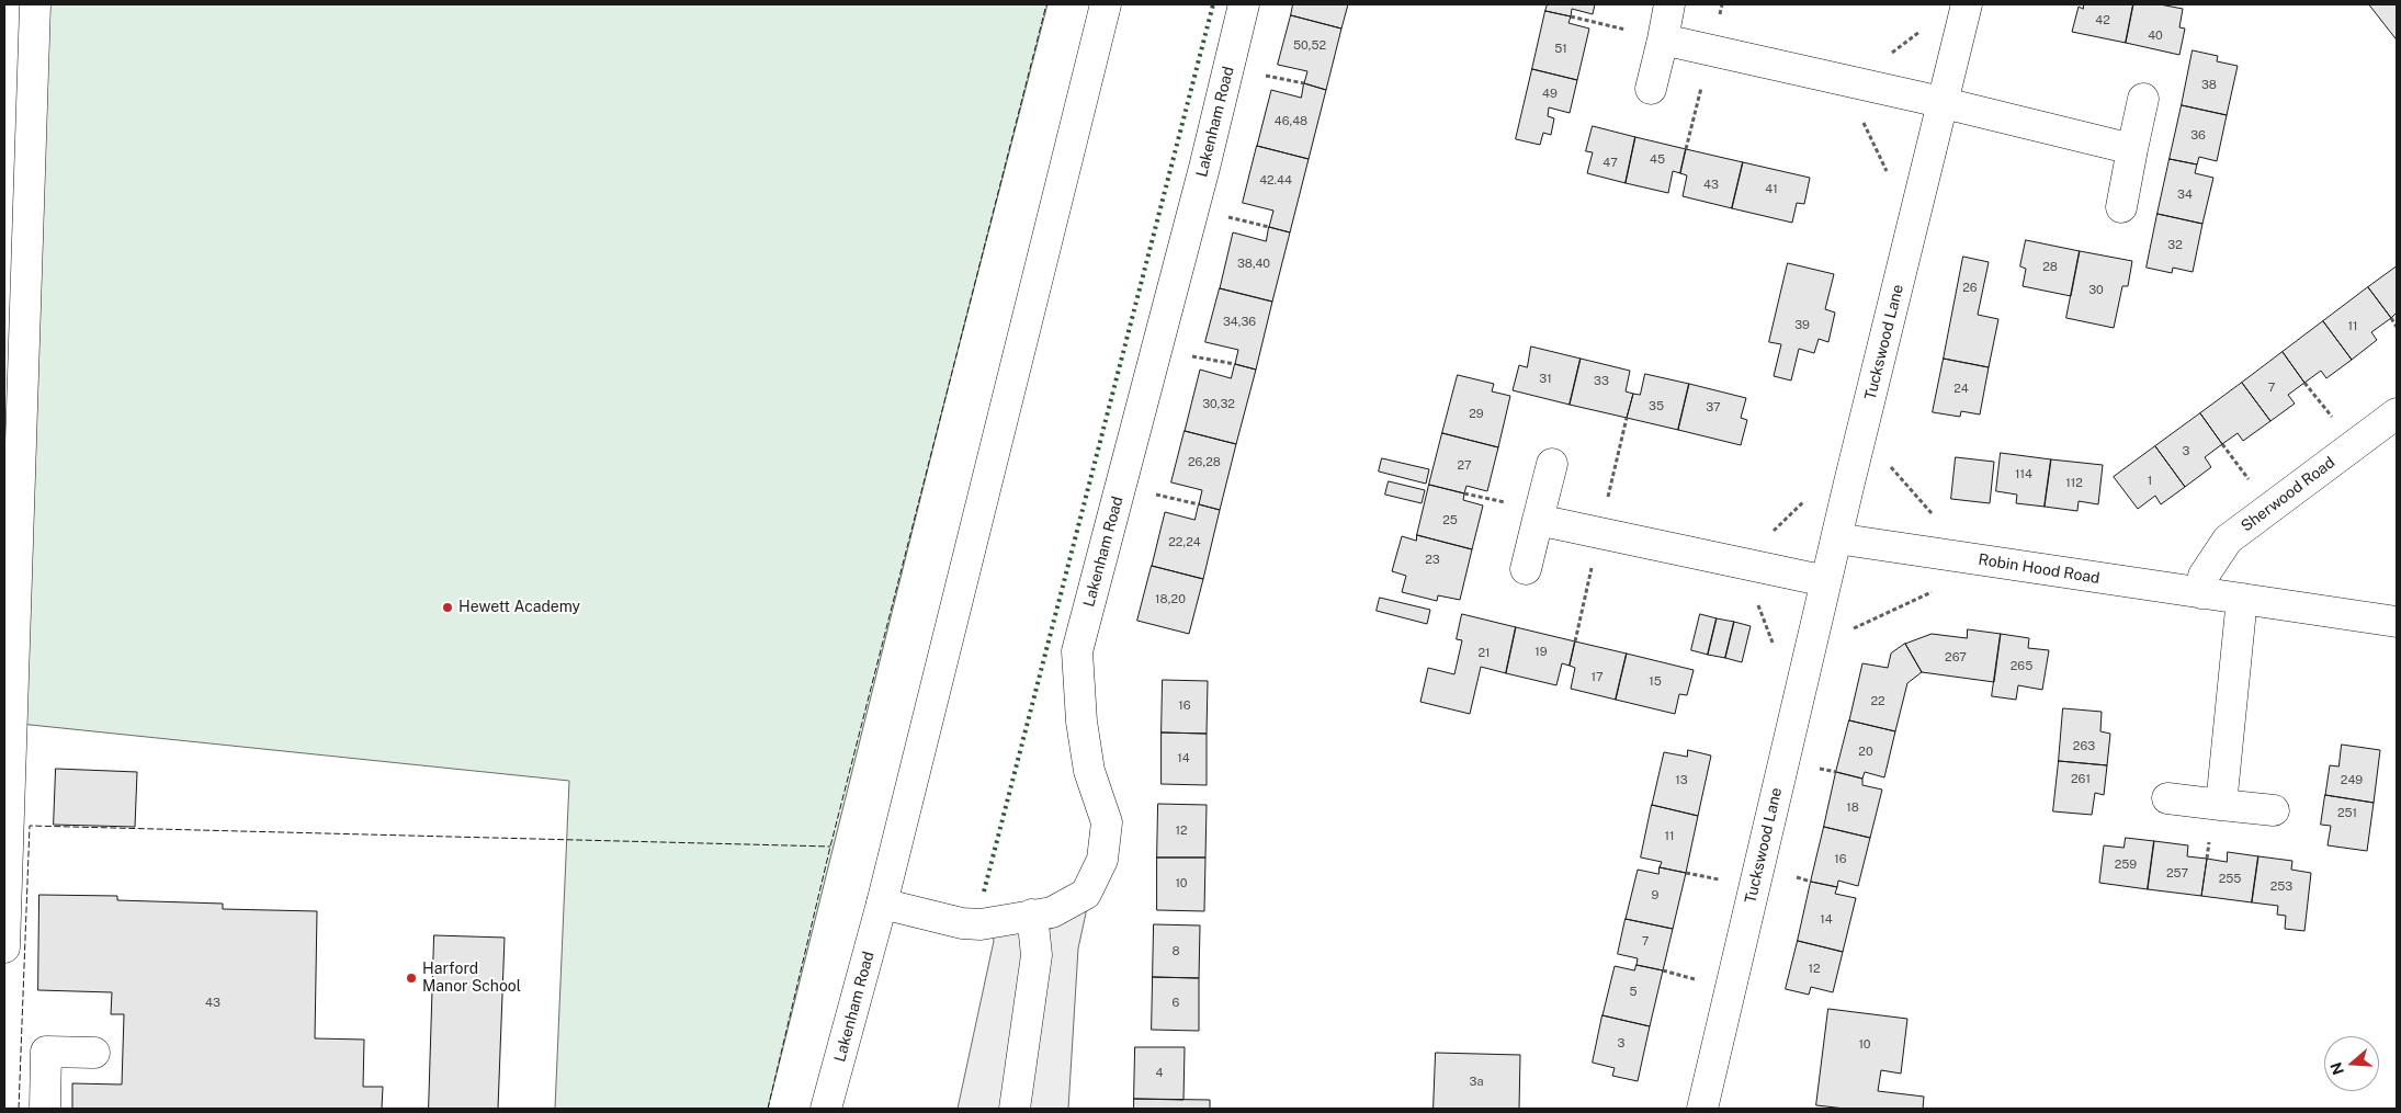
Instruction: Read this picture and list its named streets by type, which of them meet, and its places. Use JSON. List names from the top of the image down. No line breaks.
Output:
{"streets":{"main road":["Lakenham Road","Tuckswood Lane","Sherwood Road","Robin Hood Road"]},"crossings":[["Tuckswood Lane","Robin Hood Road"],["Sherwood Road","Robin Hood Road"]],"places":["Hewett Academy","Harford Manor School"],"house_numbers":["42","40","50,52","51","38","49","46,48","36","45","47","42.44","43","41","34","32","38,40","28","26","30","34,36","39","11","31","33","7","24","30,32","35","37","29","3","26,28","27","114","1","112","25","22,24","23","18,20","19","21","267","265","17","15","22","16","263","20","14","261","13","249","18","251","12","11","16","259","257","255","10","253","9","14","7","8","12","5","43","6","3","10","4","3a"],"north":"left"}
